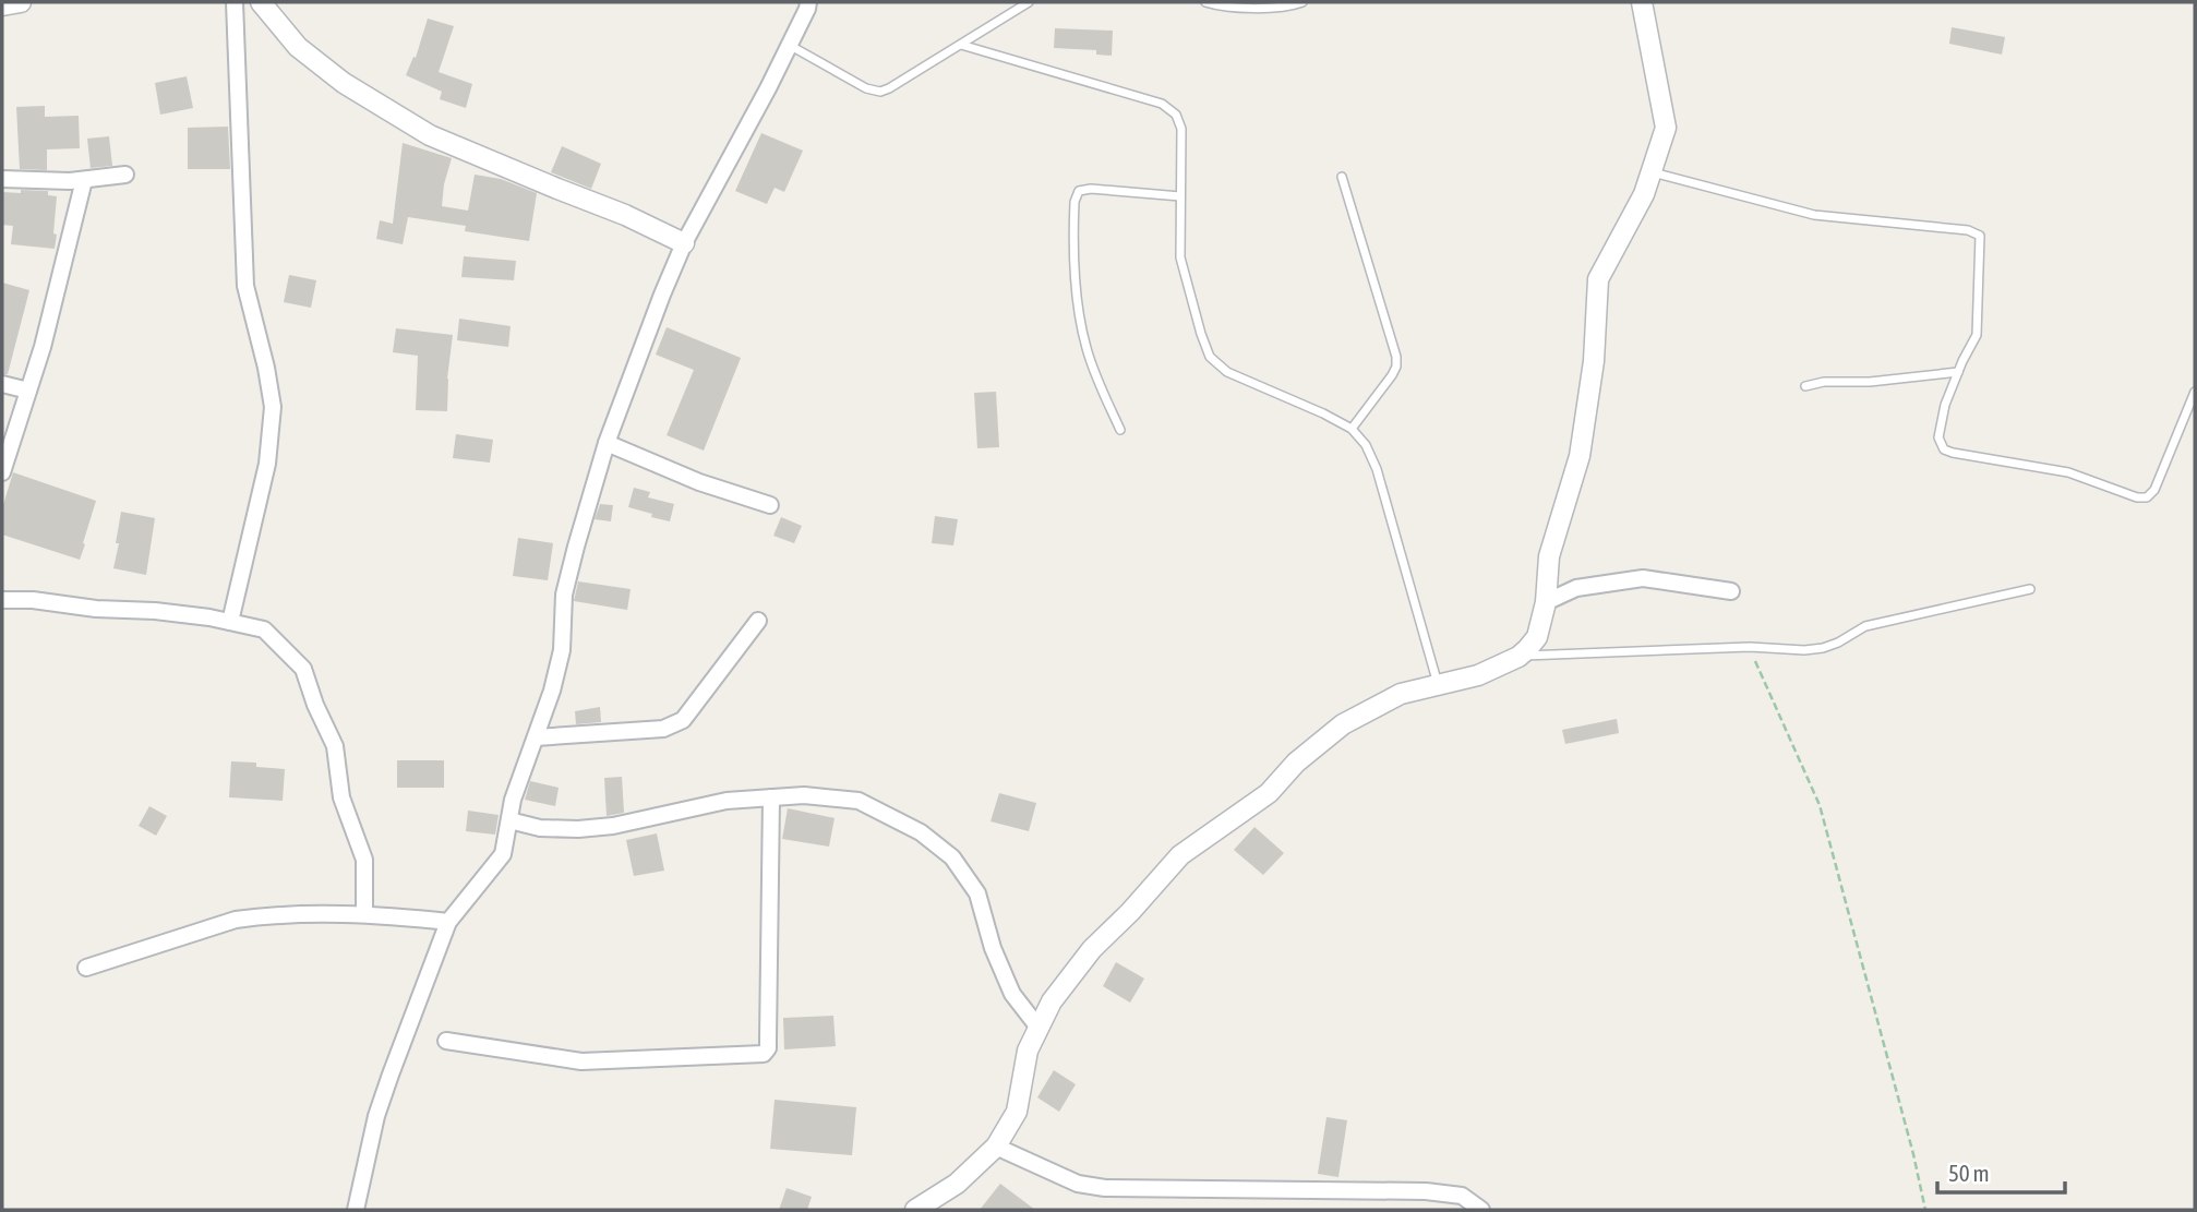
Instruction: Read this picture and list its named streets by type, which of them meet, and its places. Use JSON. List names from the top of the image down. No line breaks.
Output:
{"scale_bar":"50 m"}
